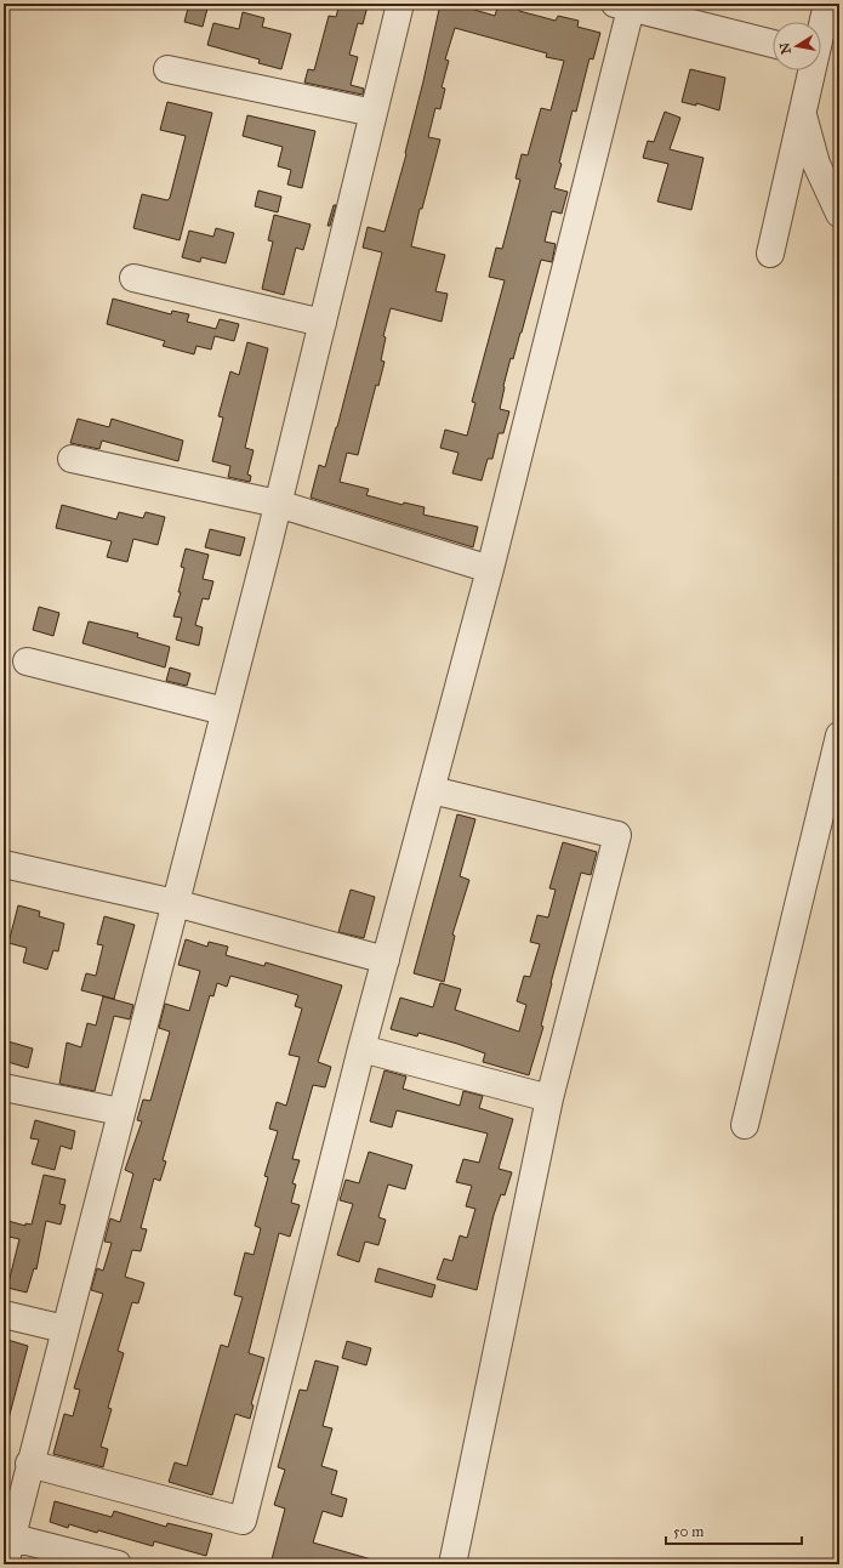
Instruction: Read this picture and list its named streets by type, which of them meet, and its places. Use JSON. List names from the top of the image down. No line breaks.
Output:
{"scale_bar":"50 m","north":"left"}
